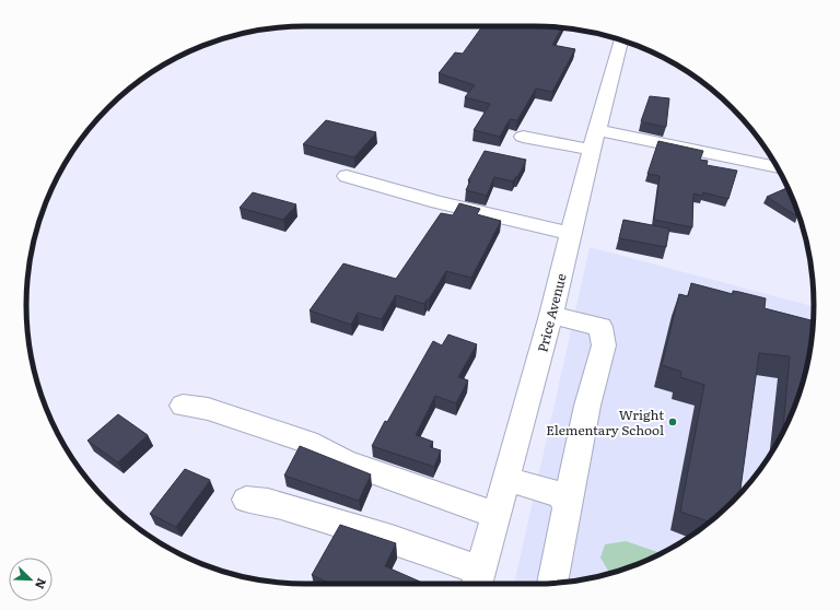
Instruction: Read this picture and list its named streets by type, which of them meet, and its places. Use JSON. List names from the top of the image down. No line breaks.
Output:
{"streets":{"street":["Price Avenue"]},"places":["Wright Elementary School"],"north":"bottom right"}
